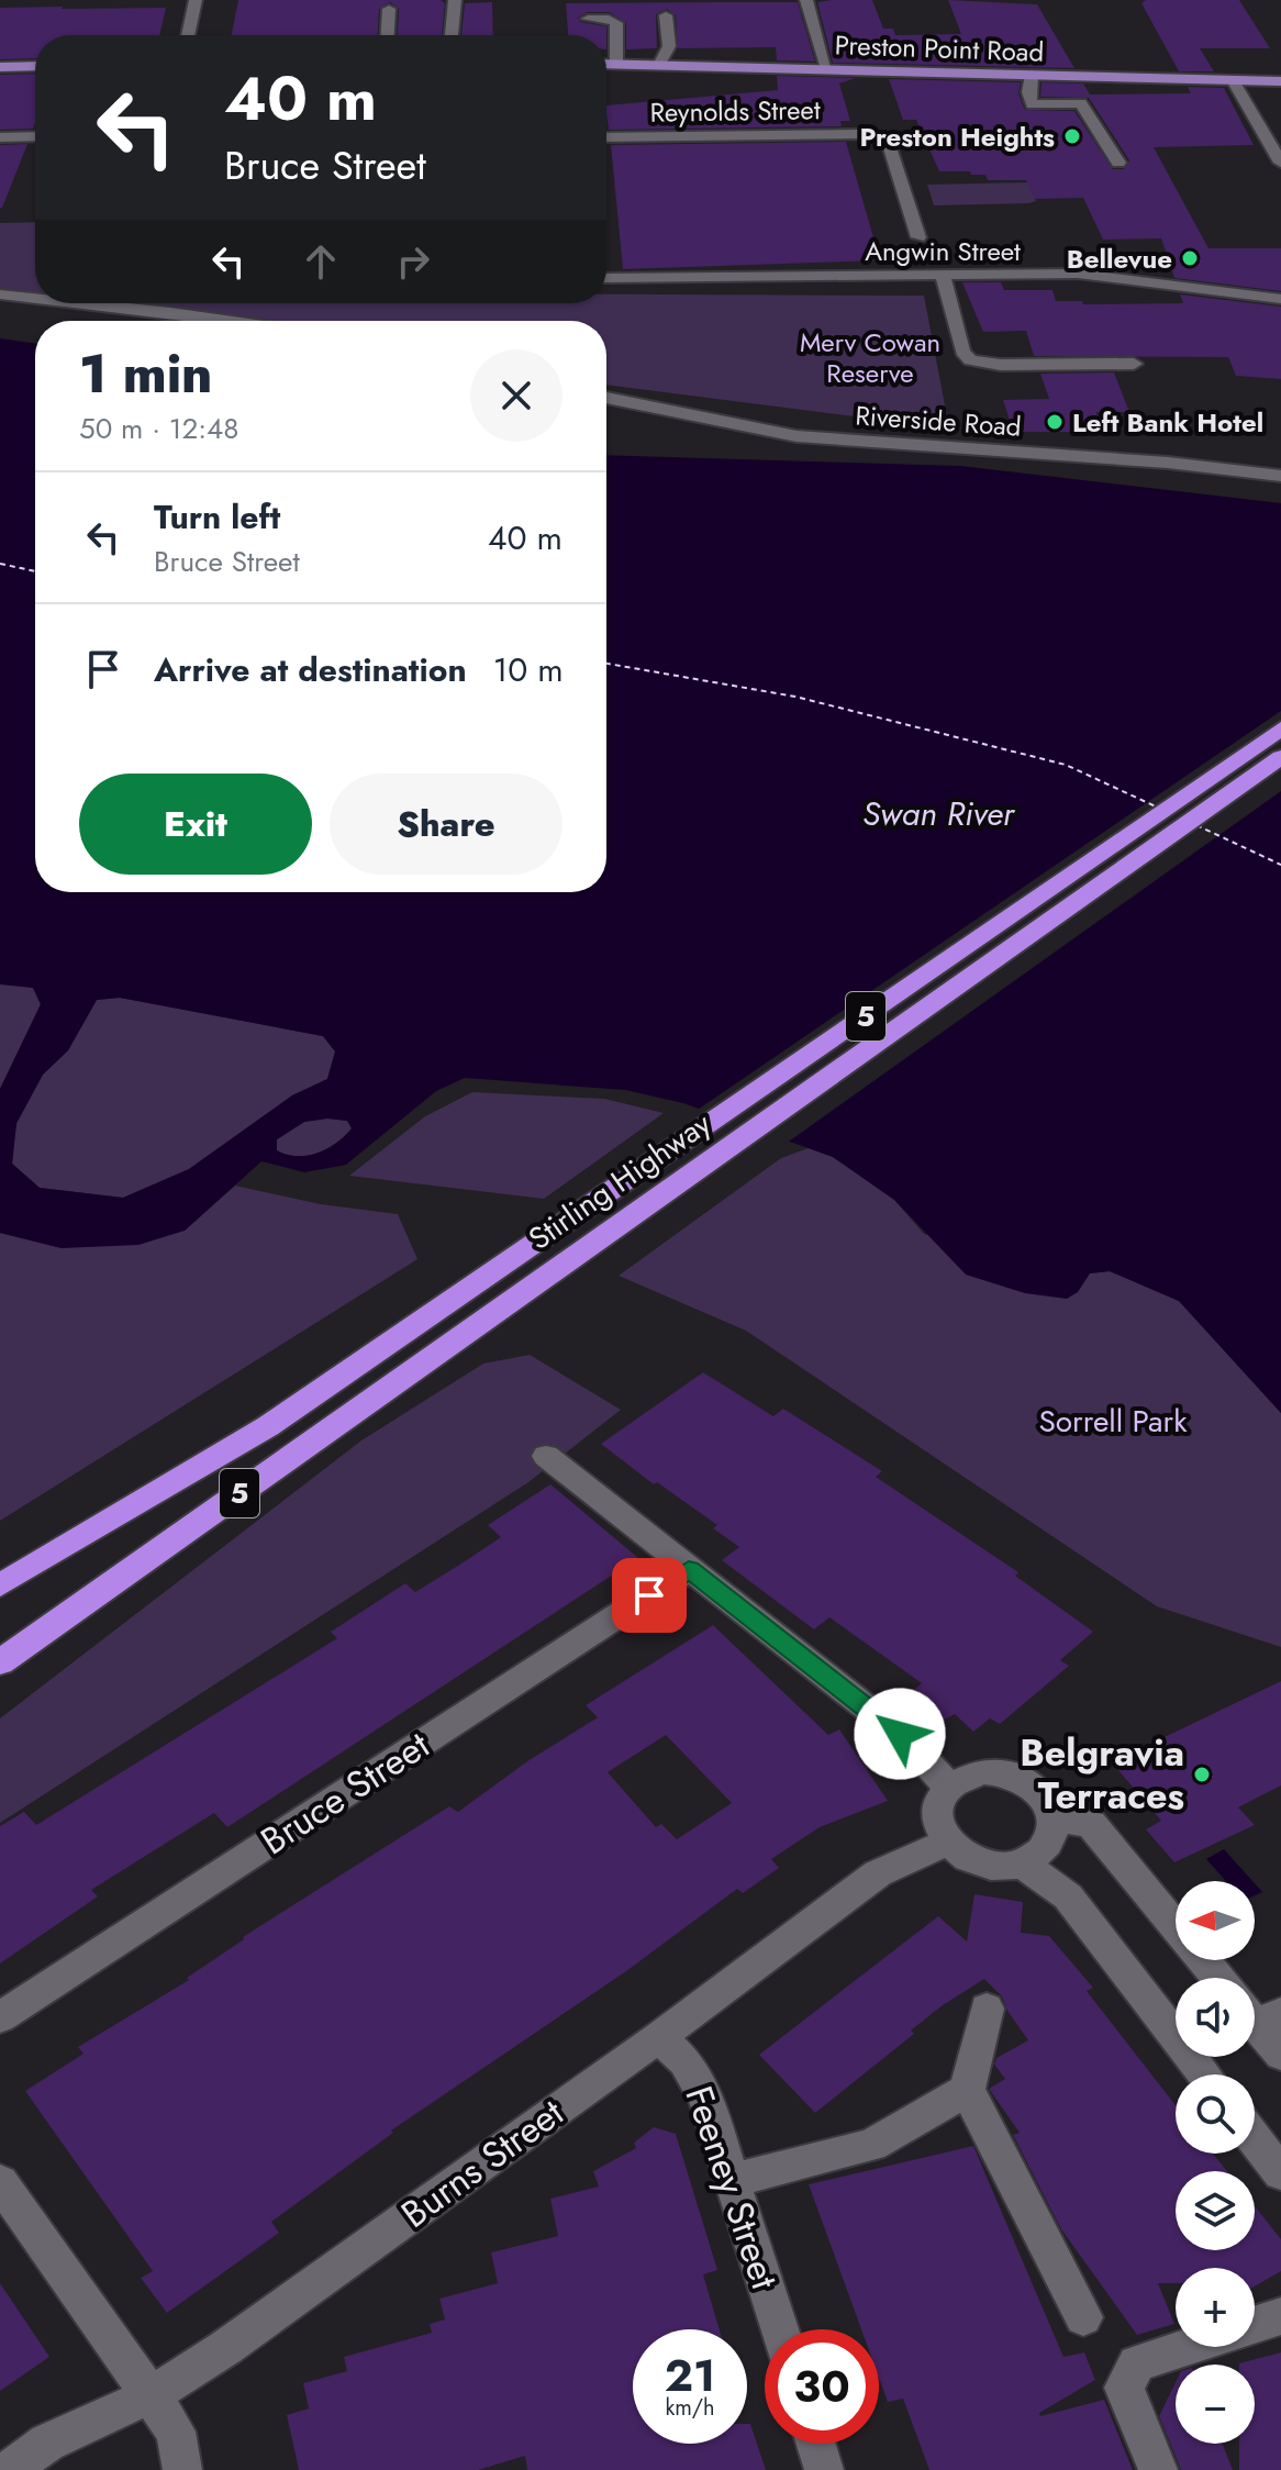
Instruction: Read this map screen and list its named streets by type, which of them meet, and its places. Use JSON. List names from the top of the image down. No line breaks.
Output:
{"streets":{"highway":["5","Stirling Highway"],"main road":["Preston Point Road"],"street":["Reynolds Street","Angwin Street","Riverside Road","Bruce Street","Burns Street","Feeney Street"]},"crossings":[["Burns Street","Feeney Street"]],"water":["Swan River"],"parks":["Merv Cowan Reserve","Sorrell Park"],"places":["Preston Heights","Bellevue","Left Bank Hotel","Belgravia Terraces"],"north":"left","page":{"turn":["40 m","Bruce Street"],"heading":["1 min","50 m · 12:48"],"list":[{"name":"Turn left","note":"Bruce Street","value":"40 m"},{"name":"Arrive at destination","value":"10 m"}],"buttons":["Exit","Share"],"map_buttons":["+","−"],"speed":"21 km/h","limit":"30"}}
